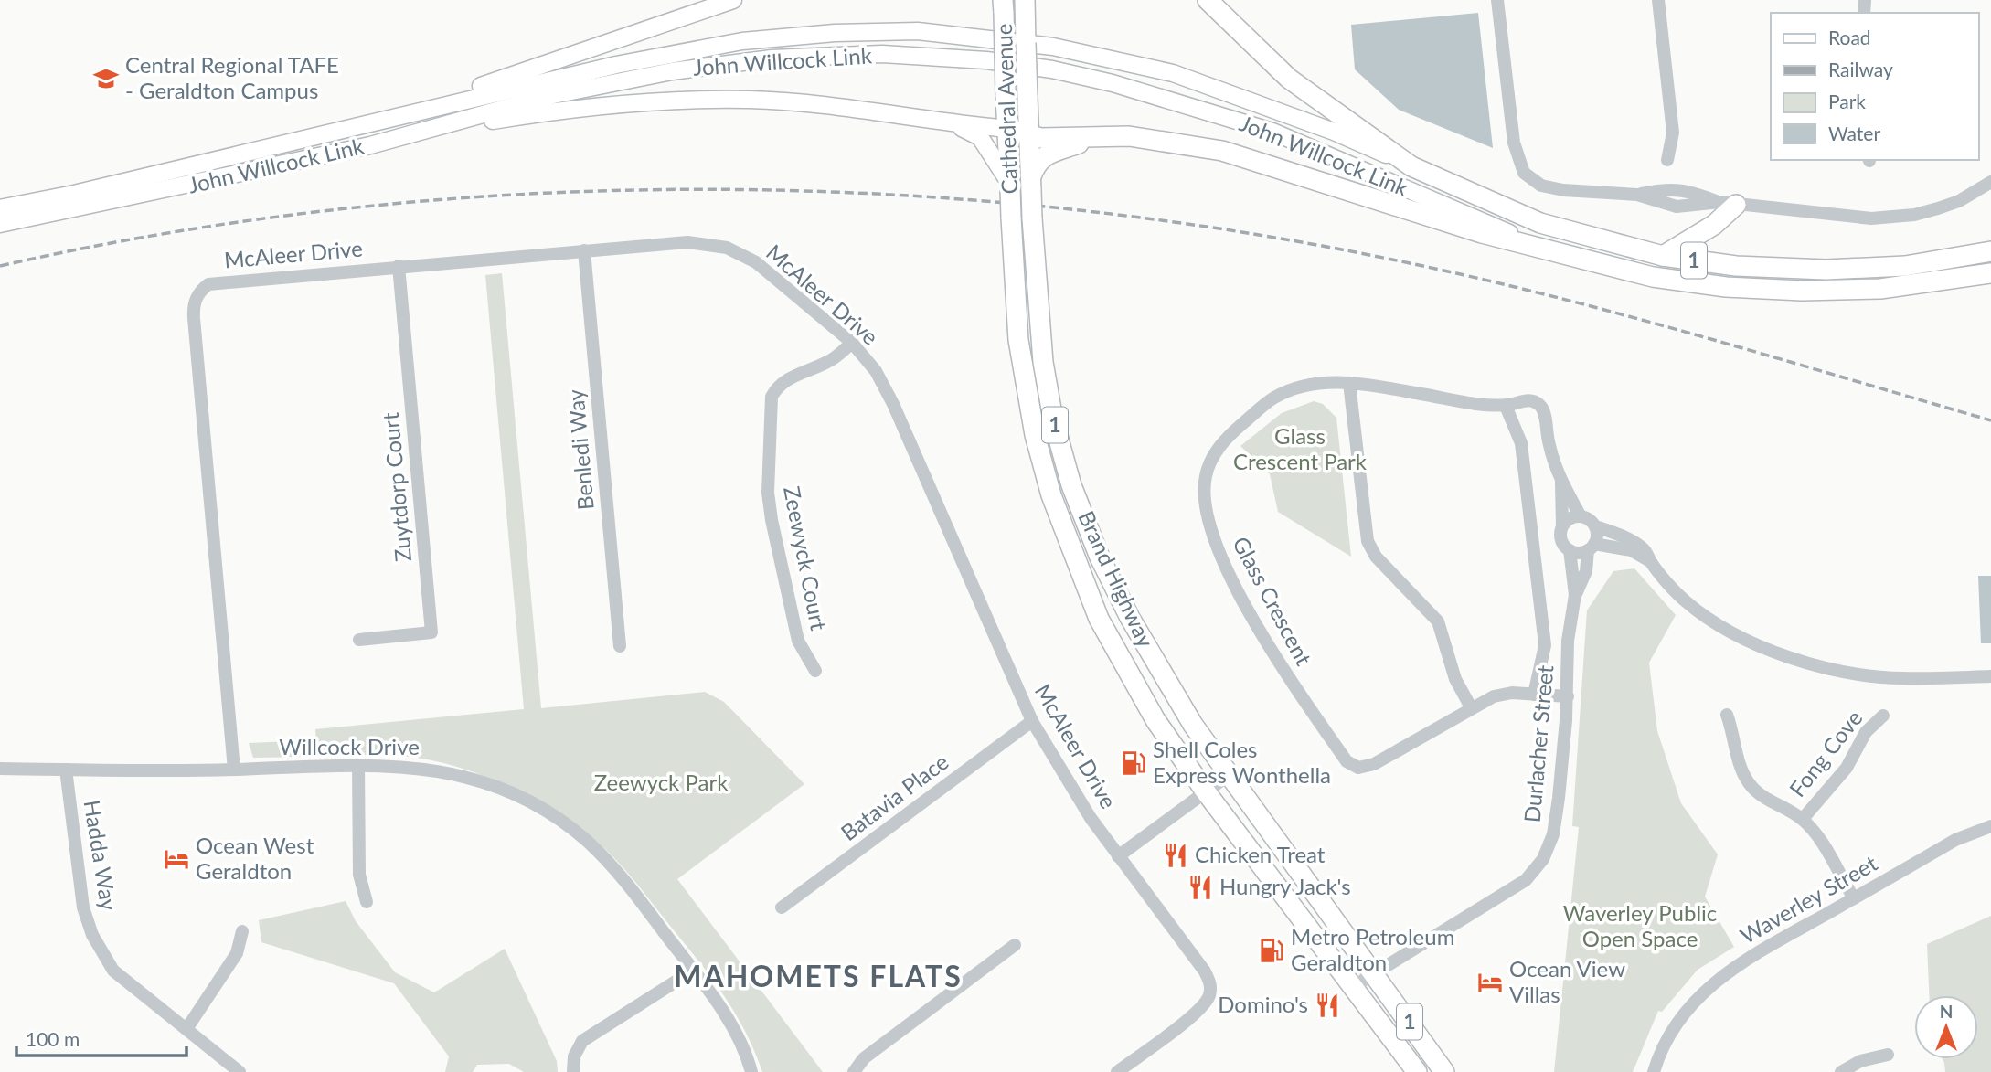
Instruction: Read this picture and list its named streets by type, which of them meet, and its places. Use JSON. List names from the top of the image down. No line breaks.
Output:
{"streets":{"highway":["Cathedral Avenue","1","Brand Highway"],"main road":["John Willcock Link"],"street":["McAleer Drive","Benledi Way","Zuytdorp Court","Zeewyck Court","Glass Crescent","Durlacher Street","Willcock Drive","Fong Cove","Batavia Place","Hadda Way","Waverley Street"]},"crossings":[["John Willcock Link","1"],["Cathedral Avenue","Brand Highway"],["McAleer Drive","Benledi Way"],["McAleer Drive","Zuytdorp Court"],["McAleer Drive","Zeewyck Court"],["McAleer Drive","Willcock Drive"],["McAleer Drive","Batavia Place"],["1","Brand Highway"],["Brand Highway","Durlacher Street"],["Glass Crescent","Durlacher Street"],["Willcock Drive","Hadda Way"]],"districts":["MAHOMETS FLATS"],"parks":["Glass Crescent Park","Zeewyck Park","Waverley Public Open Space"],"places":{"school or university":["Central Regional TAFE - Geraldton Campus"],"fuel station":["Shell Coles Express Wonthella","Metro Petroleum Geraldton"],"restaurant":["Chicken Treat","Hungry Jack's","Domino's"],"hotel":["Ocean West Geraldton","Ocean View Villas"]},"legend":["Road","Railway","Park","Water"],"scale_bar":"100 m","north":"top"}
